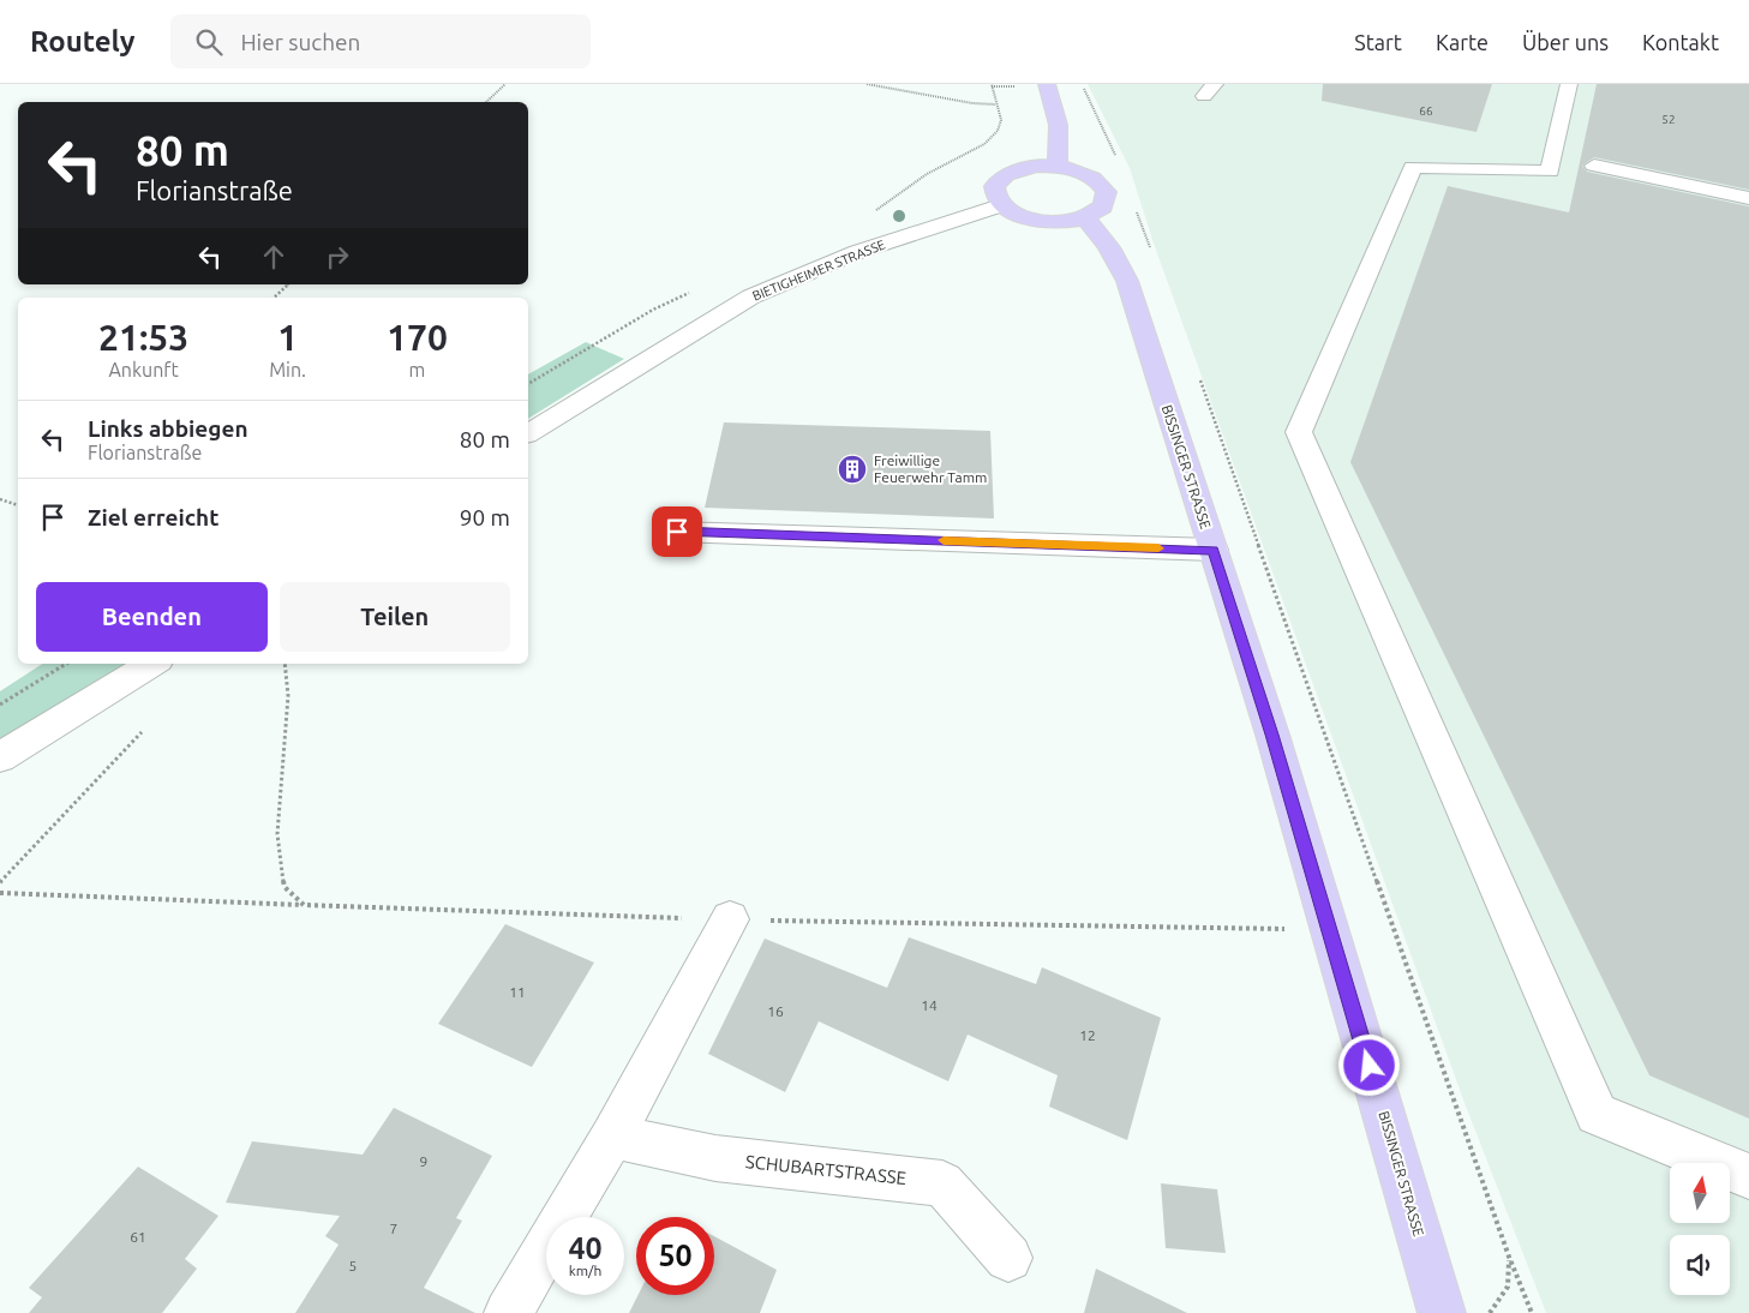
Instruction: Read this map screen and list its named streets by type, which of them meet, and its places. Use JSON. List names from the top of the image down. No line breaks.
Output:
{"streets":{"main road":["BISSINGER STRASSE"],"street":["BIETIGHEIMER STRASSE","SCHUBARTSTRASSE"]},"places":{"building":["Freiwillige Feuerwehr Tamm"]},"house_numbers":["66","52","11","14","16","12","9","7","61","5"],"north":"top","page":{"header":"Routely","search":"Hier suchen","nav":["Start","Karte","Über uns","Kontakt"],"turn":["80 m","Florianstraße"],"eta":["21:53","Ankunft","1","Min.","170","m"],"list":[{"name":"Links abbiegen","note":"Florianstraße","value":"80 m"},{"name":"Ziel erreicht","value":"90 m"}],"buttons":["Beenden","Teilen"],"speed":"40 km/h","limit":"50"}}
